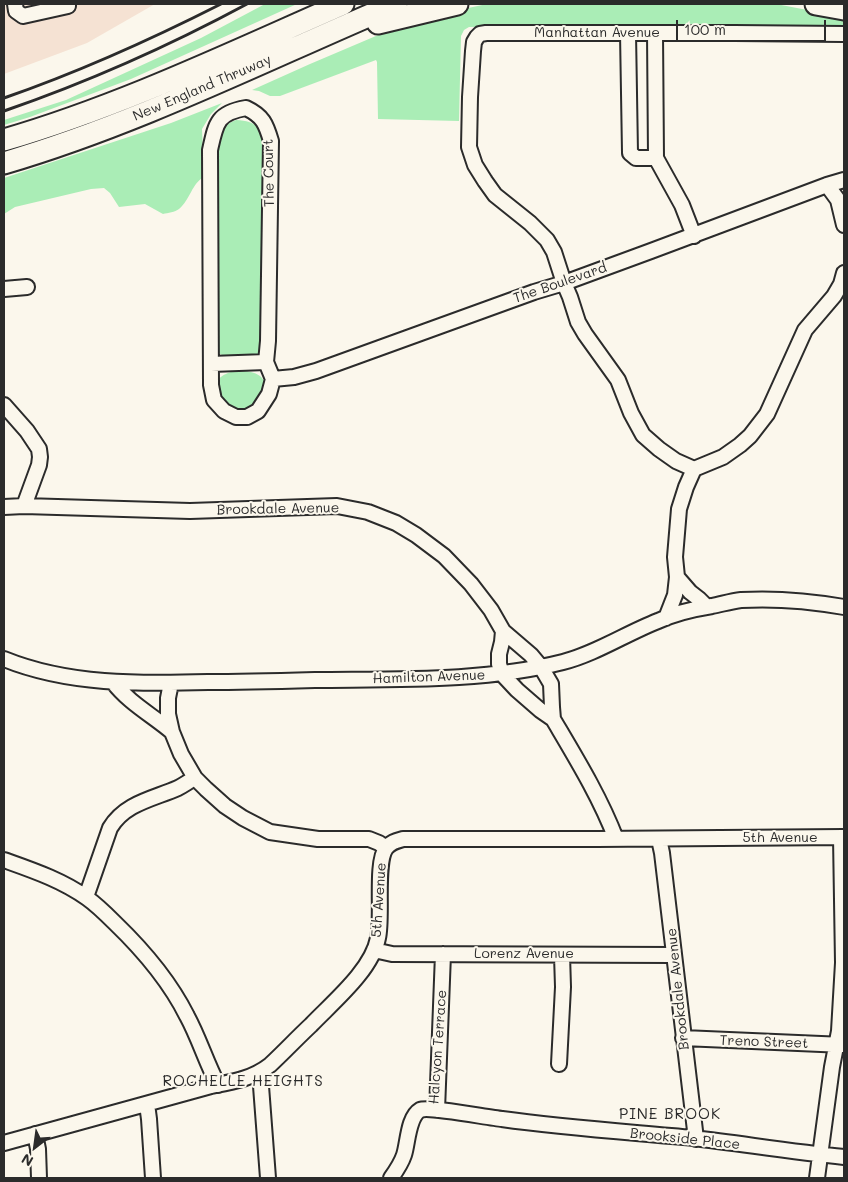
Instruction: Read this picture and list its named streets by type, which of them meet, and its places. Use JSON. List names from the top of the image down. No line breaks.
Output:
{"streets":{"highway":["New England Thruway"],"street":["Manhattan Avenue","The Court","The Boulevard","Brookdale Avenue","Hamilton Avenue","5th Avenue","Lorenz Avenue","Treno Street","Halcyon Terrace","Brookside Place"]},"crossings":[["Manhattan Avenue","The Boulevard"],["The Court","The Boulevard"],["Brookdale Avenue","Hamilton Avenue"],["Brookdale Avenue","5th Avenue"],["Brookdale Avenue","Lorenz Avenue"],["Brookdale Avenue","Treno Street"],["Brookdale Avenue","Brookside Place"],["5th Avenue","Lorenz Avenue"],["Lorenz Avenue","Halcyon Terrace"],["Halcyon Terrace","Brookside Place"]],"districts":["ROCHELLE HEIGHTS","PINE BROOK"],"scale_bar":"100 m","north":"bottom left"}
